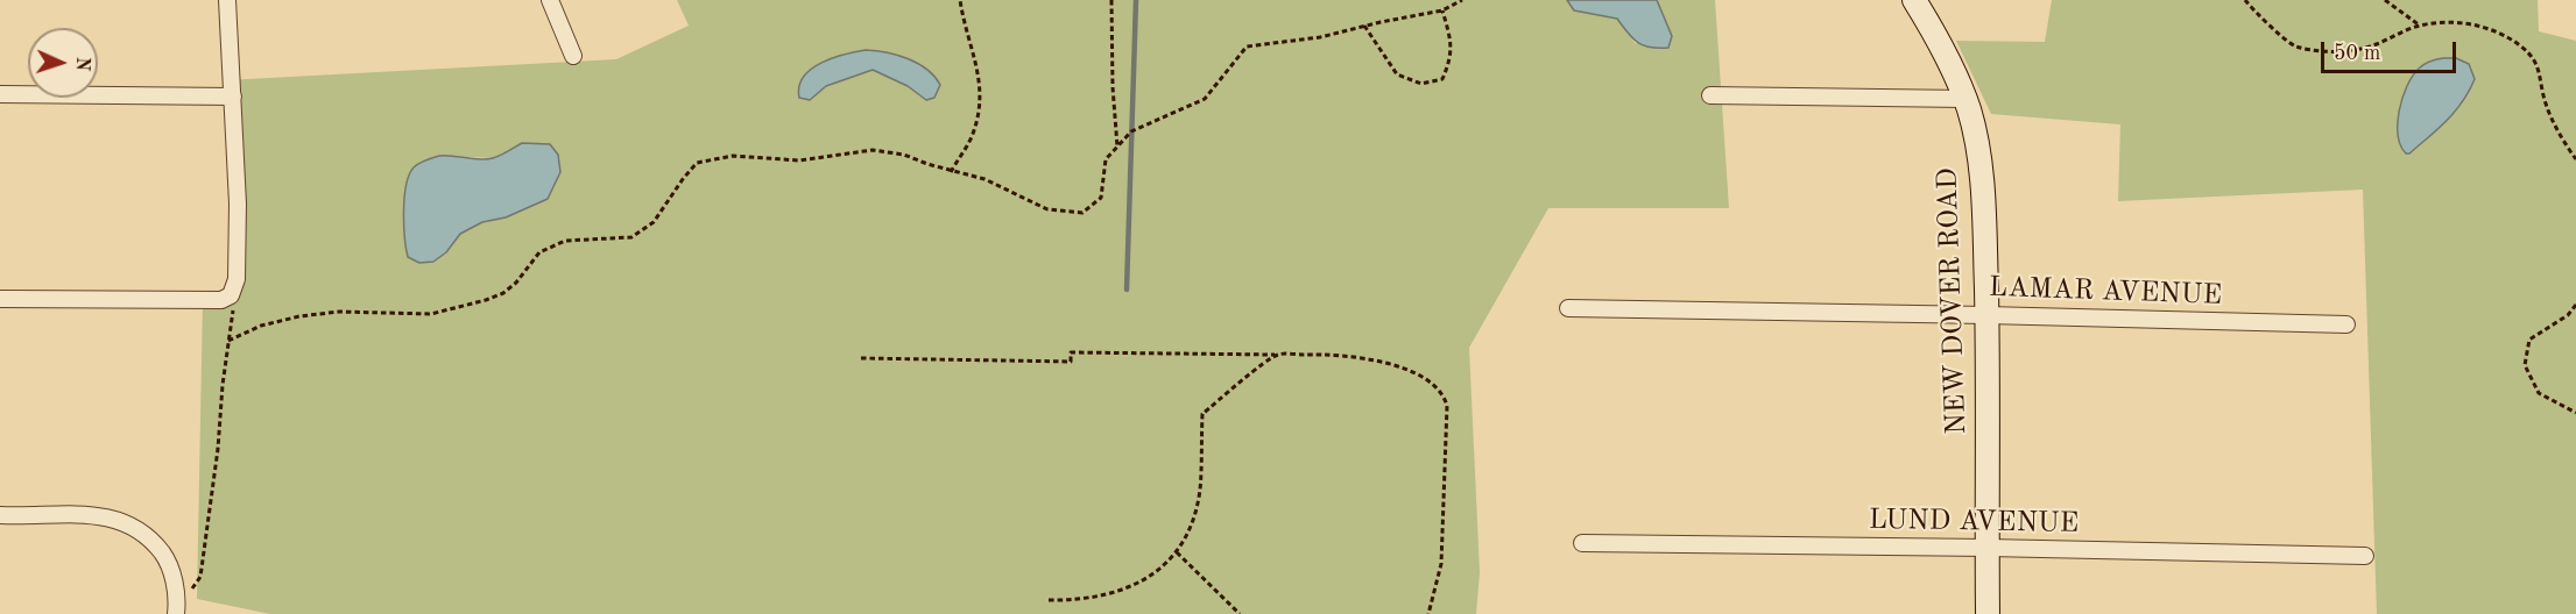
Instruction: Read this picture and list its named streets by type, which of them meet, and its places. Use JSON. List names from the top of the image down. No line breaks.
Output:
{"streets":{"street":["LAMAR AVENUE","NEW DOVER ROAD","LUND AVENUE"]},"crossings":[["LAMAR AVENUE","NEW DOVER ROAD"],["NEW DOVER ROAD","LUND AVENUE"]],"scale_bar":"50 m","north":"right"}
